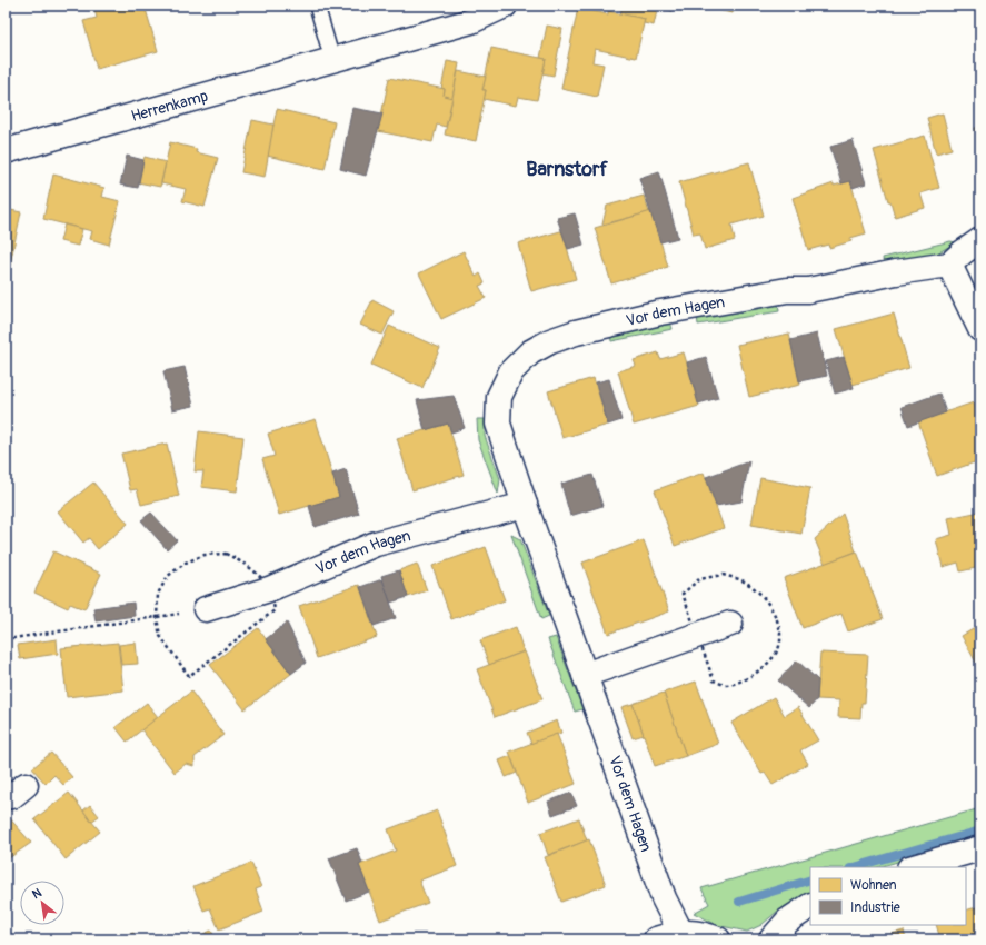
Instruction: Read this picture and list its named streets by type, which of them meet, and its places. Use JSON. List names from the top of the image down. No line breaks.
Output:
{"streets":{"street":["Herrenkamp","Vor dem Hagen"]},"districts":["Barnstorf"],"legend":["Wohnen","Industrie"],"north":"top left"}
